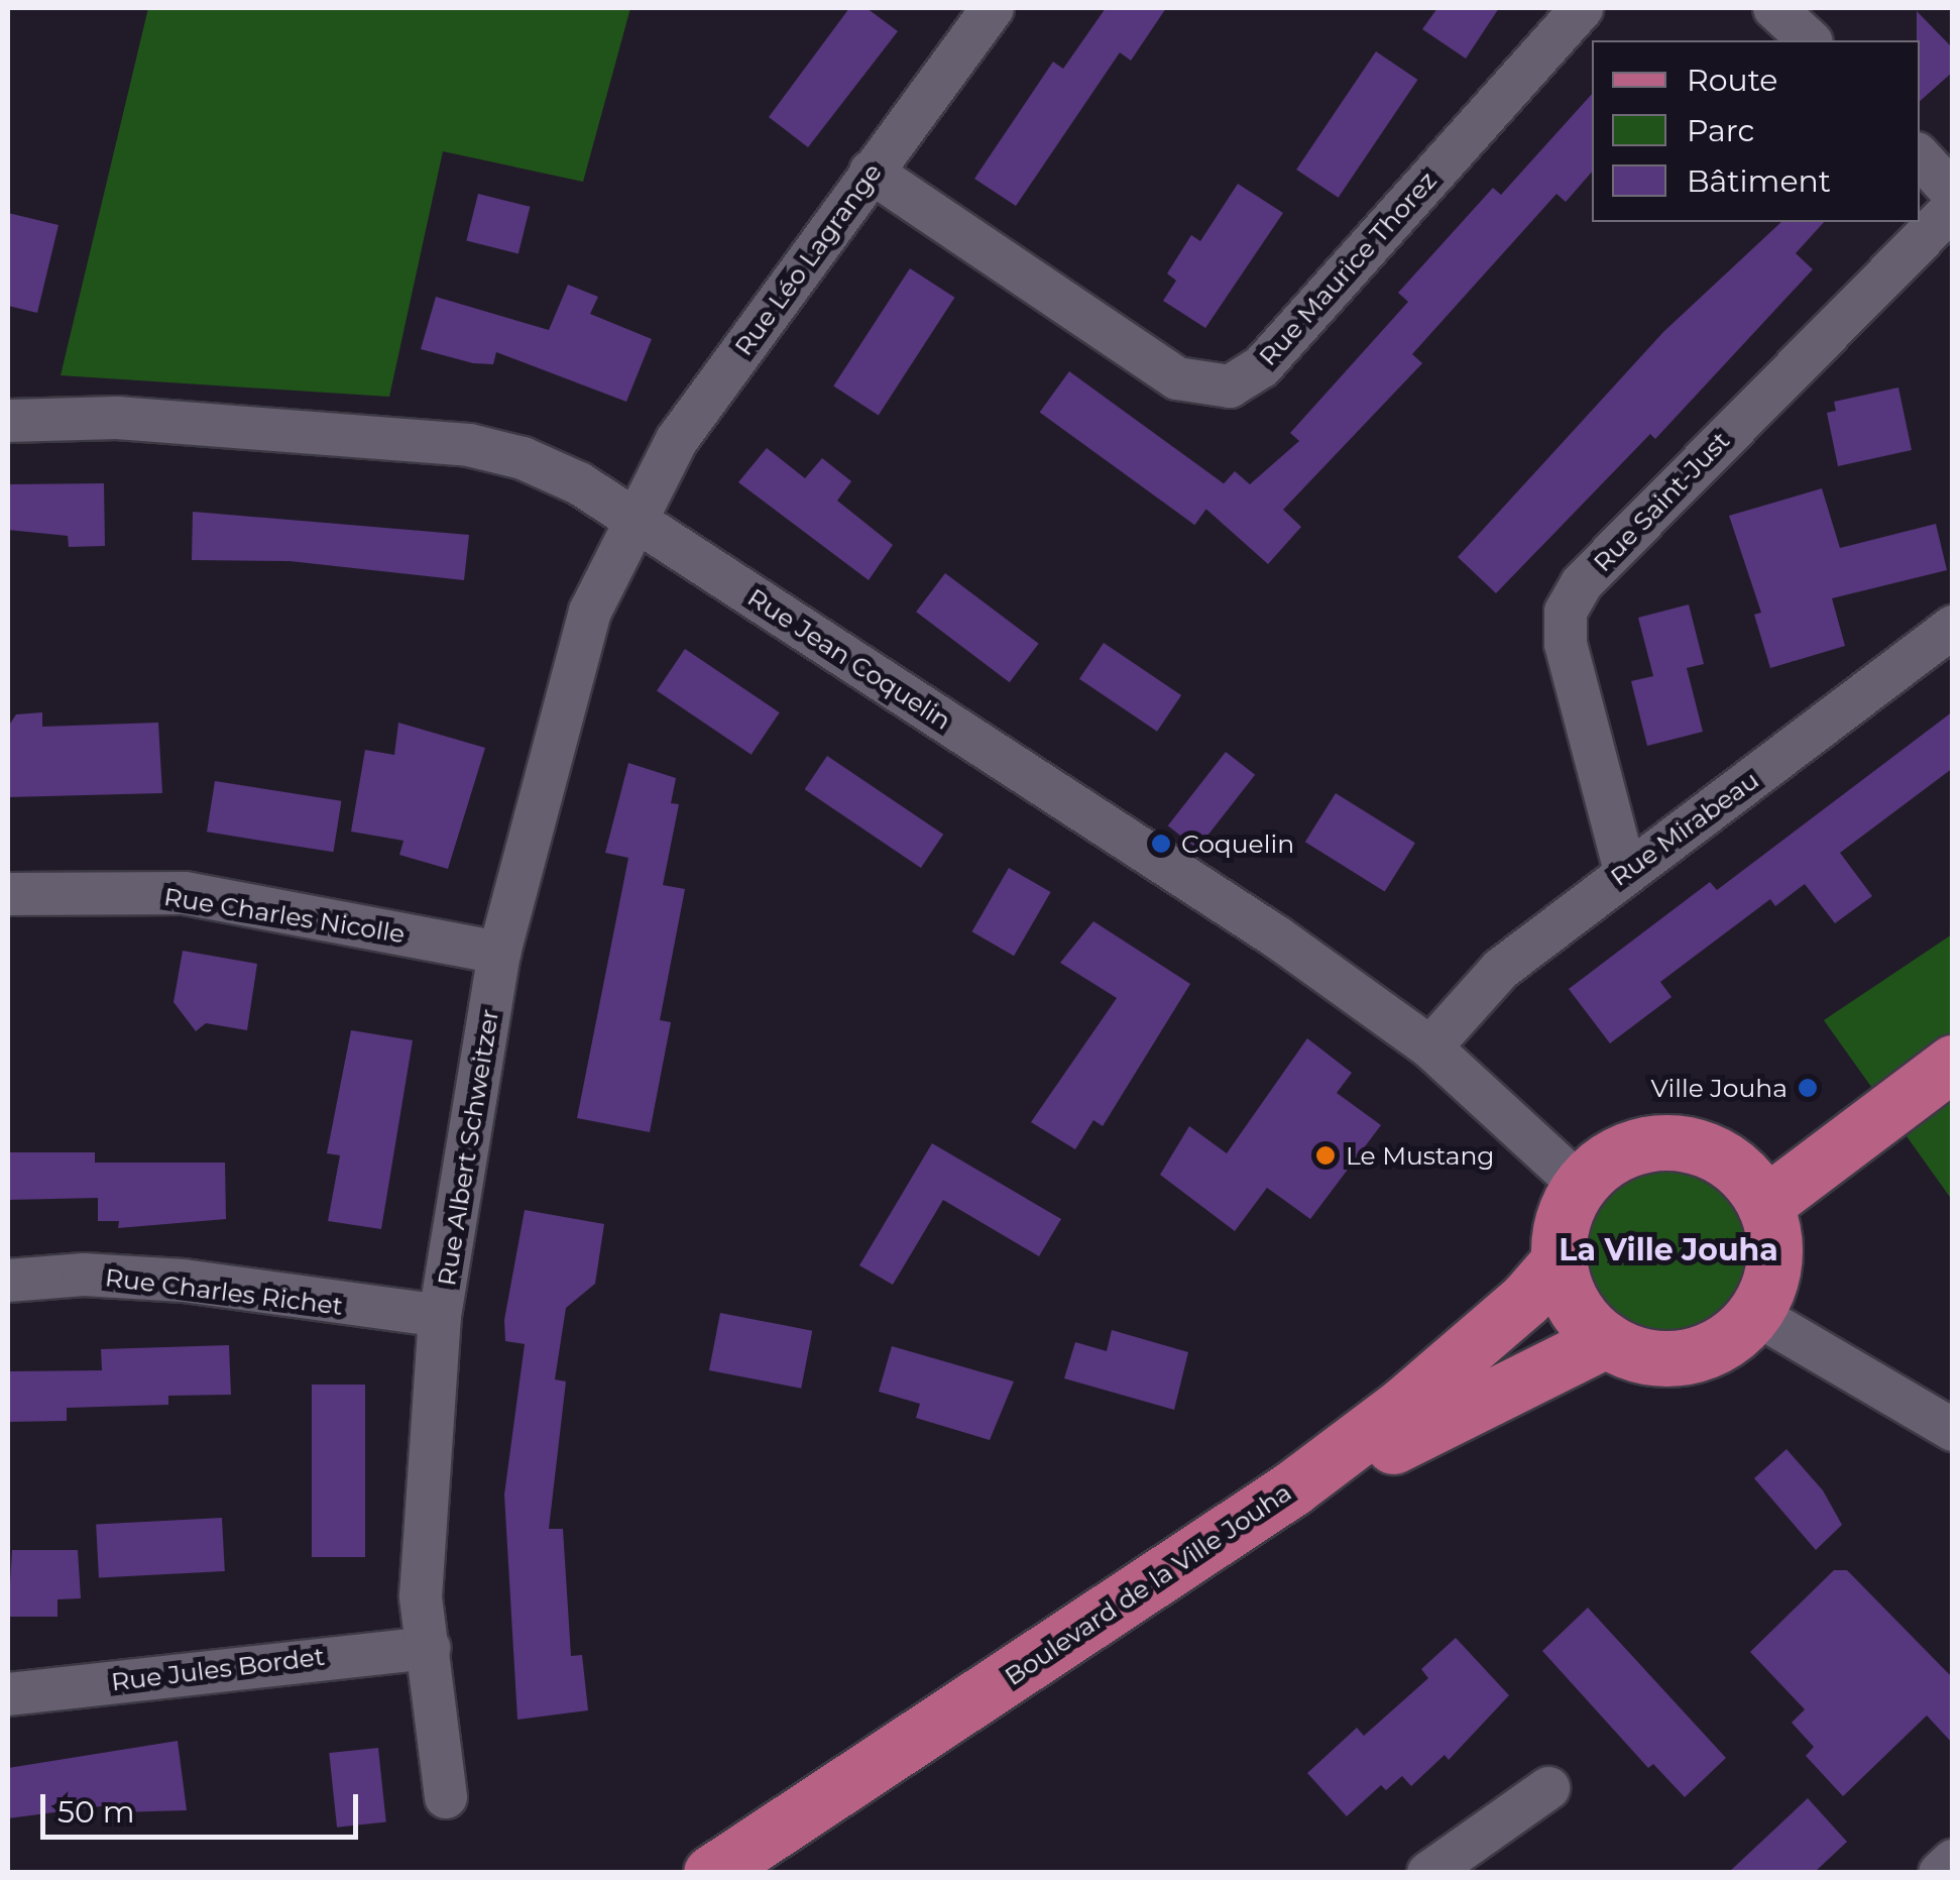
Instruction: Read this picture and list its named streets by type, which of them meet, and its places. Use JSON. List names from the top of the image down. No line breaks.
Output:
{"streets":{"main road":["Boulevard de la Ville Jouha"],"street":["Rue Léo Lagrange","Rue Maurice Thorez","Rue Saint-Just","Rue Jean Coquelin","Rue Mirabeau","Rue Charles Nicolle","Rue Albert Schweitzer","Rue Charles Richet","Rue Jules Bordet"]},"crossings":[["Rue Léo Lagrange","Rue Maurice Thorez"],["Rue Léo Lagrange","Rue Jean Coquelin"],["Rue Léo Lagrange","Rue Albert Schweitzer"],["Rue Saint-Just","Rue Mirabeau"],["Rue Jean Coquelin","Rue Mirabeau"],["Rue Jean Coquelin","Rue Albert Schweitzer"],["Rue Jean Coquelin","Boulevard de la Ville Jouha"],["Rue Charles Nicolle","Rue Albert Schweitzer"],["Rue Albert Schweitzer","Rue Charles Richet"],["Rue Albert Schweitzer","Rue Jules Bordet"]],"districts":["La Ville Jouha"],"places":["Coquelin","Ville Jouha","Le Mustang"],"legend":["Route","Parc","Bâtiment"],"scale_bar":"50 m"}
